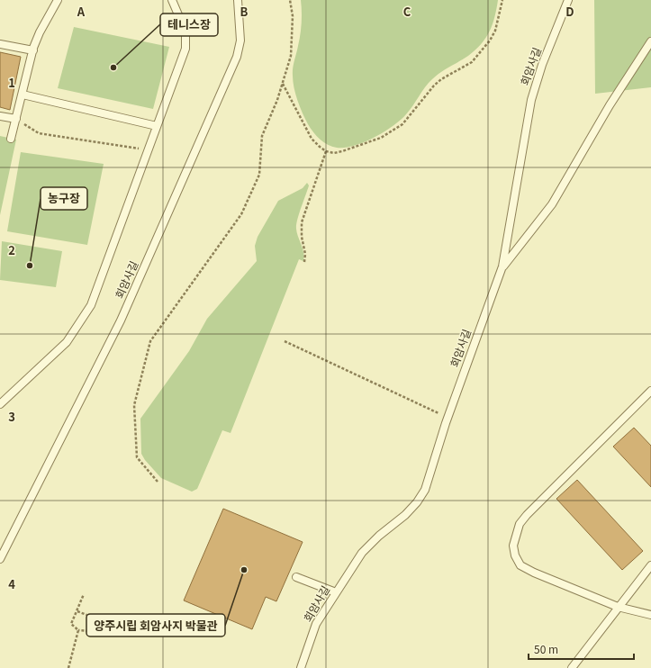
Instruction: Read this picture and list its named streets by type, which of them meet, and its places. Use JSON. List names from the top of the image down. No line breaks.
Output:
{"streets":{"lane":["회암사길"]},"places":["테니스장","농구장","양주시립 회암사지 박물관"],"scale_bar":"50 m","grid":{"columns":["A","B","C","D"],"rows":["1","2","3","4"]}}
